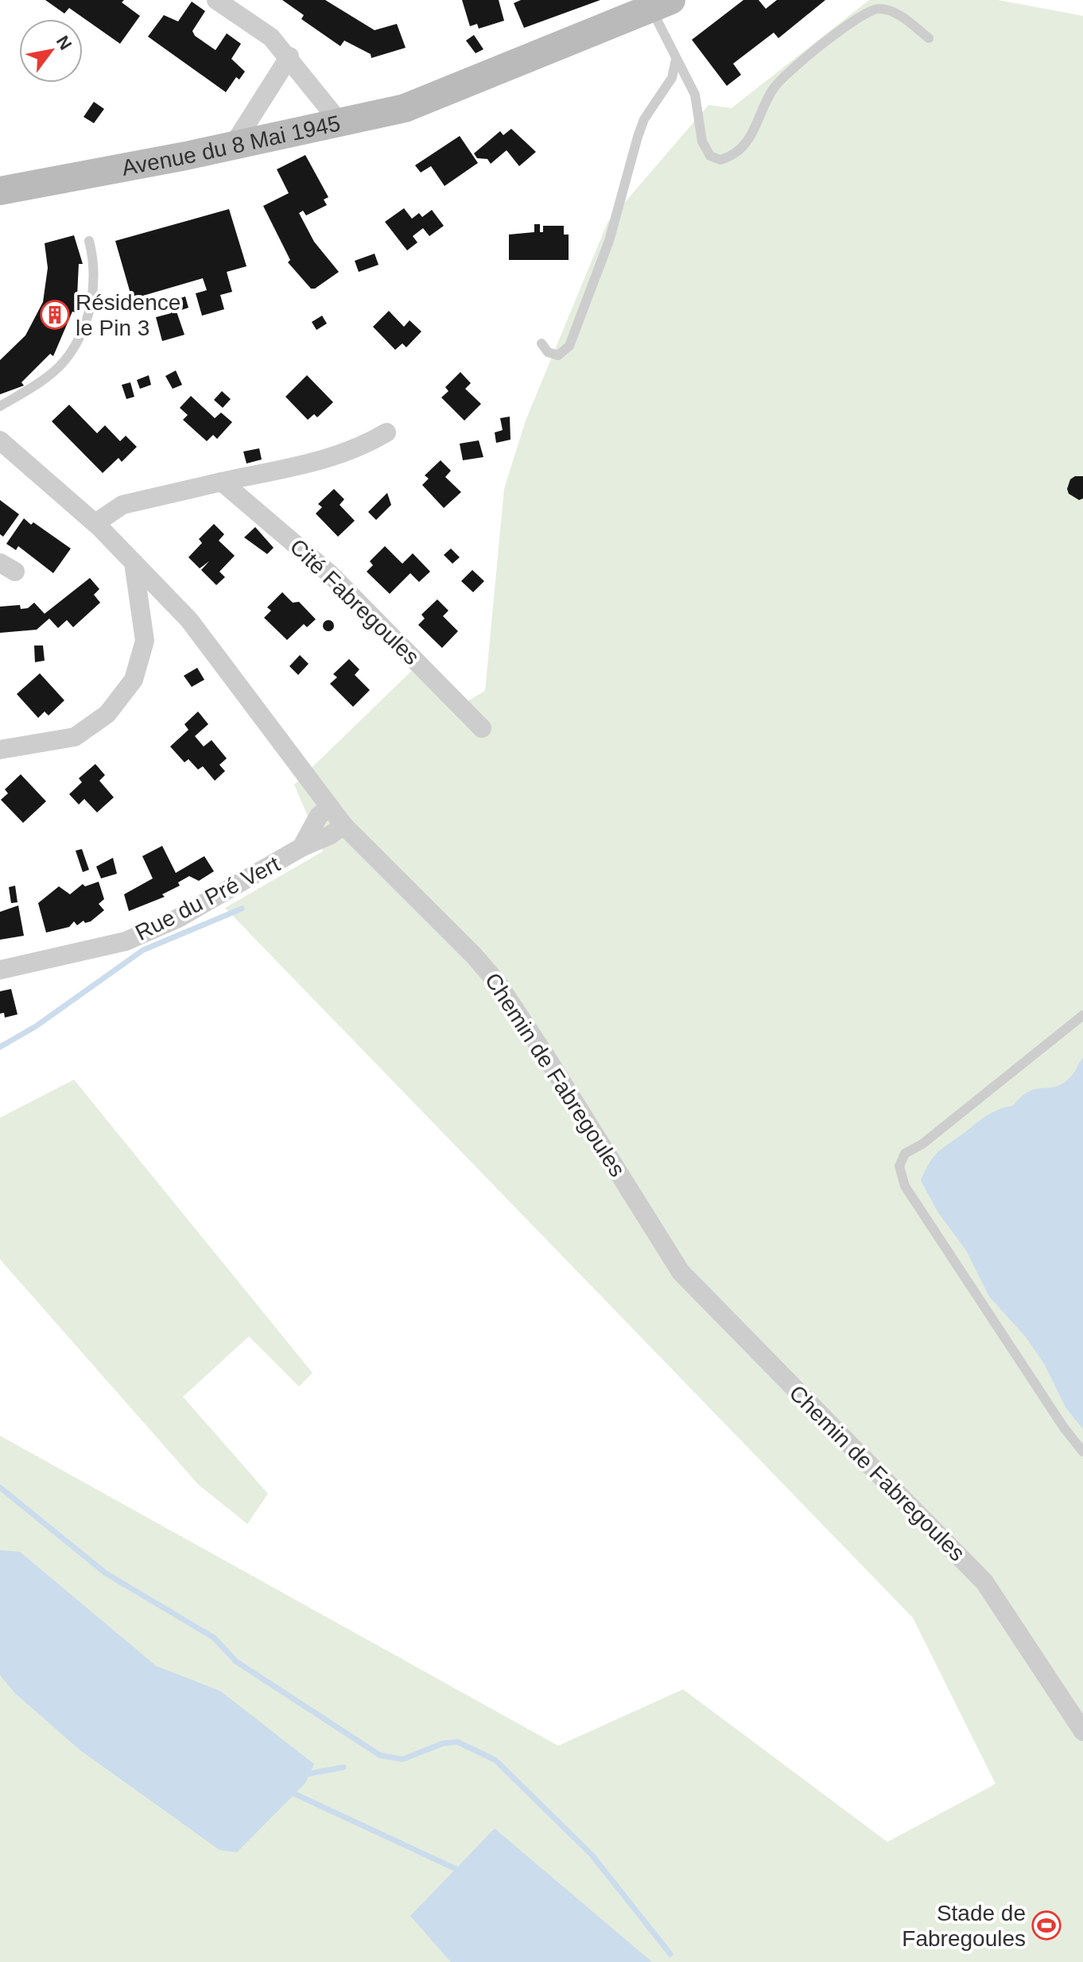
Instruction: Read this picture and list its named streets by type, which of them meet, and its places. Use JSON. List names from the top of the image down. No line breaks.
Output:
{"streets":{"main road":["Avenue du 8 Mai 1945"],"street":["Cité Fabregoules","Rue du Pré Vert","Chemin de Fabregoules"]},"crossings":[["Rue du Pré Vert","Chemin de Fabregoules"]],"places":{"building":["Résidence le Pin 3"],"sports":["Stade de Fabregoules"]},"north":"top right"}
